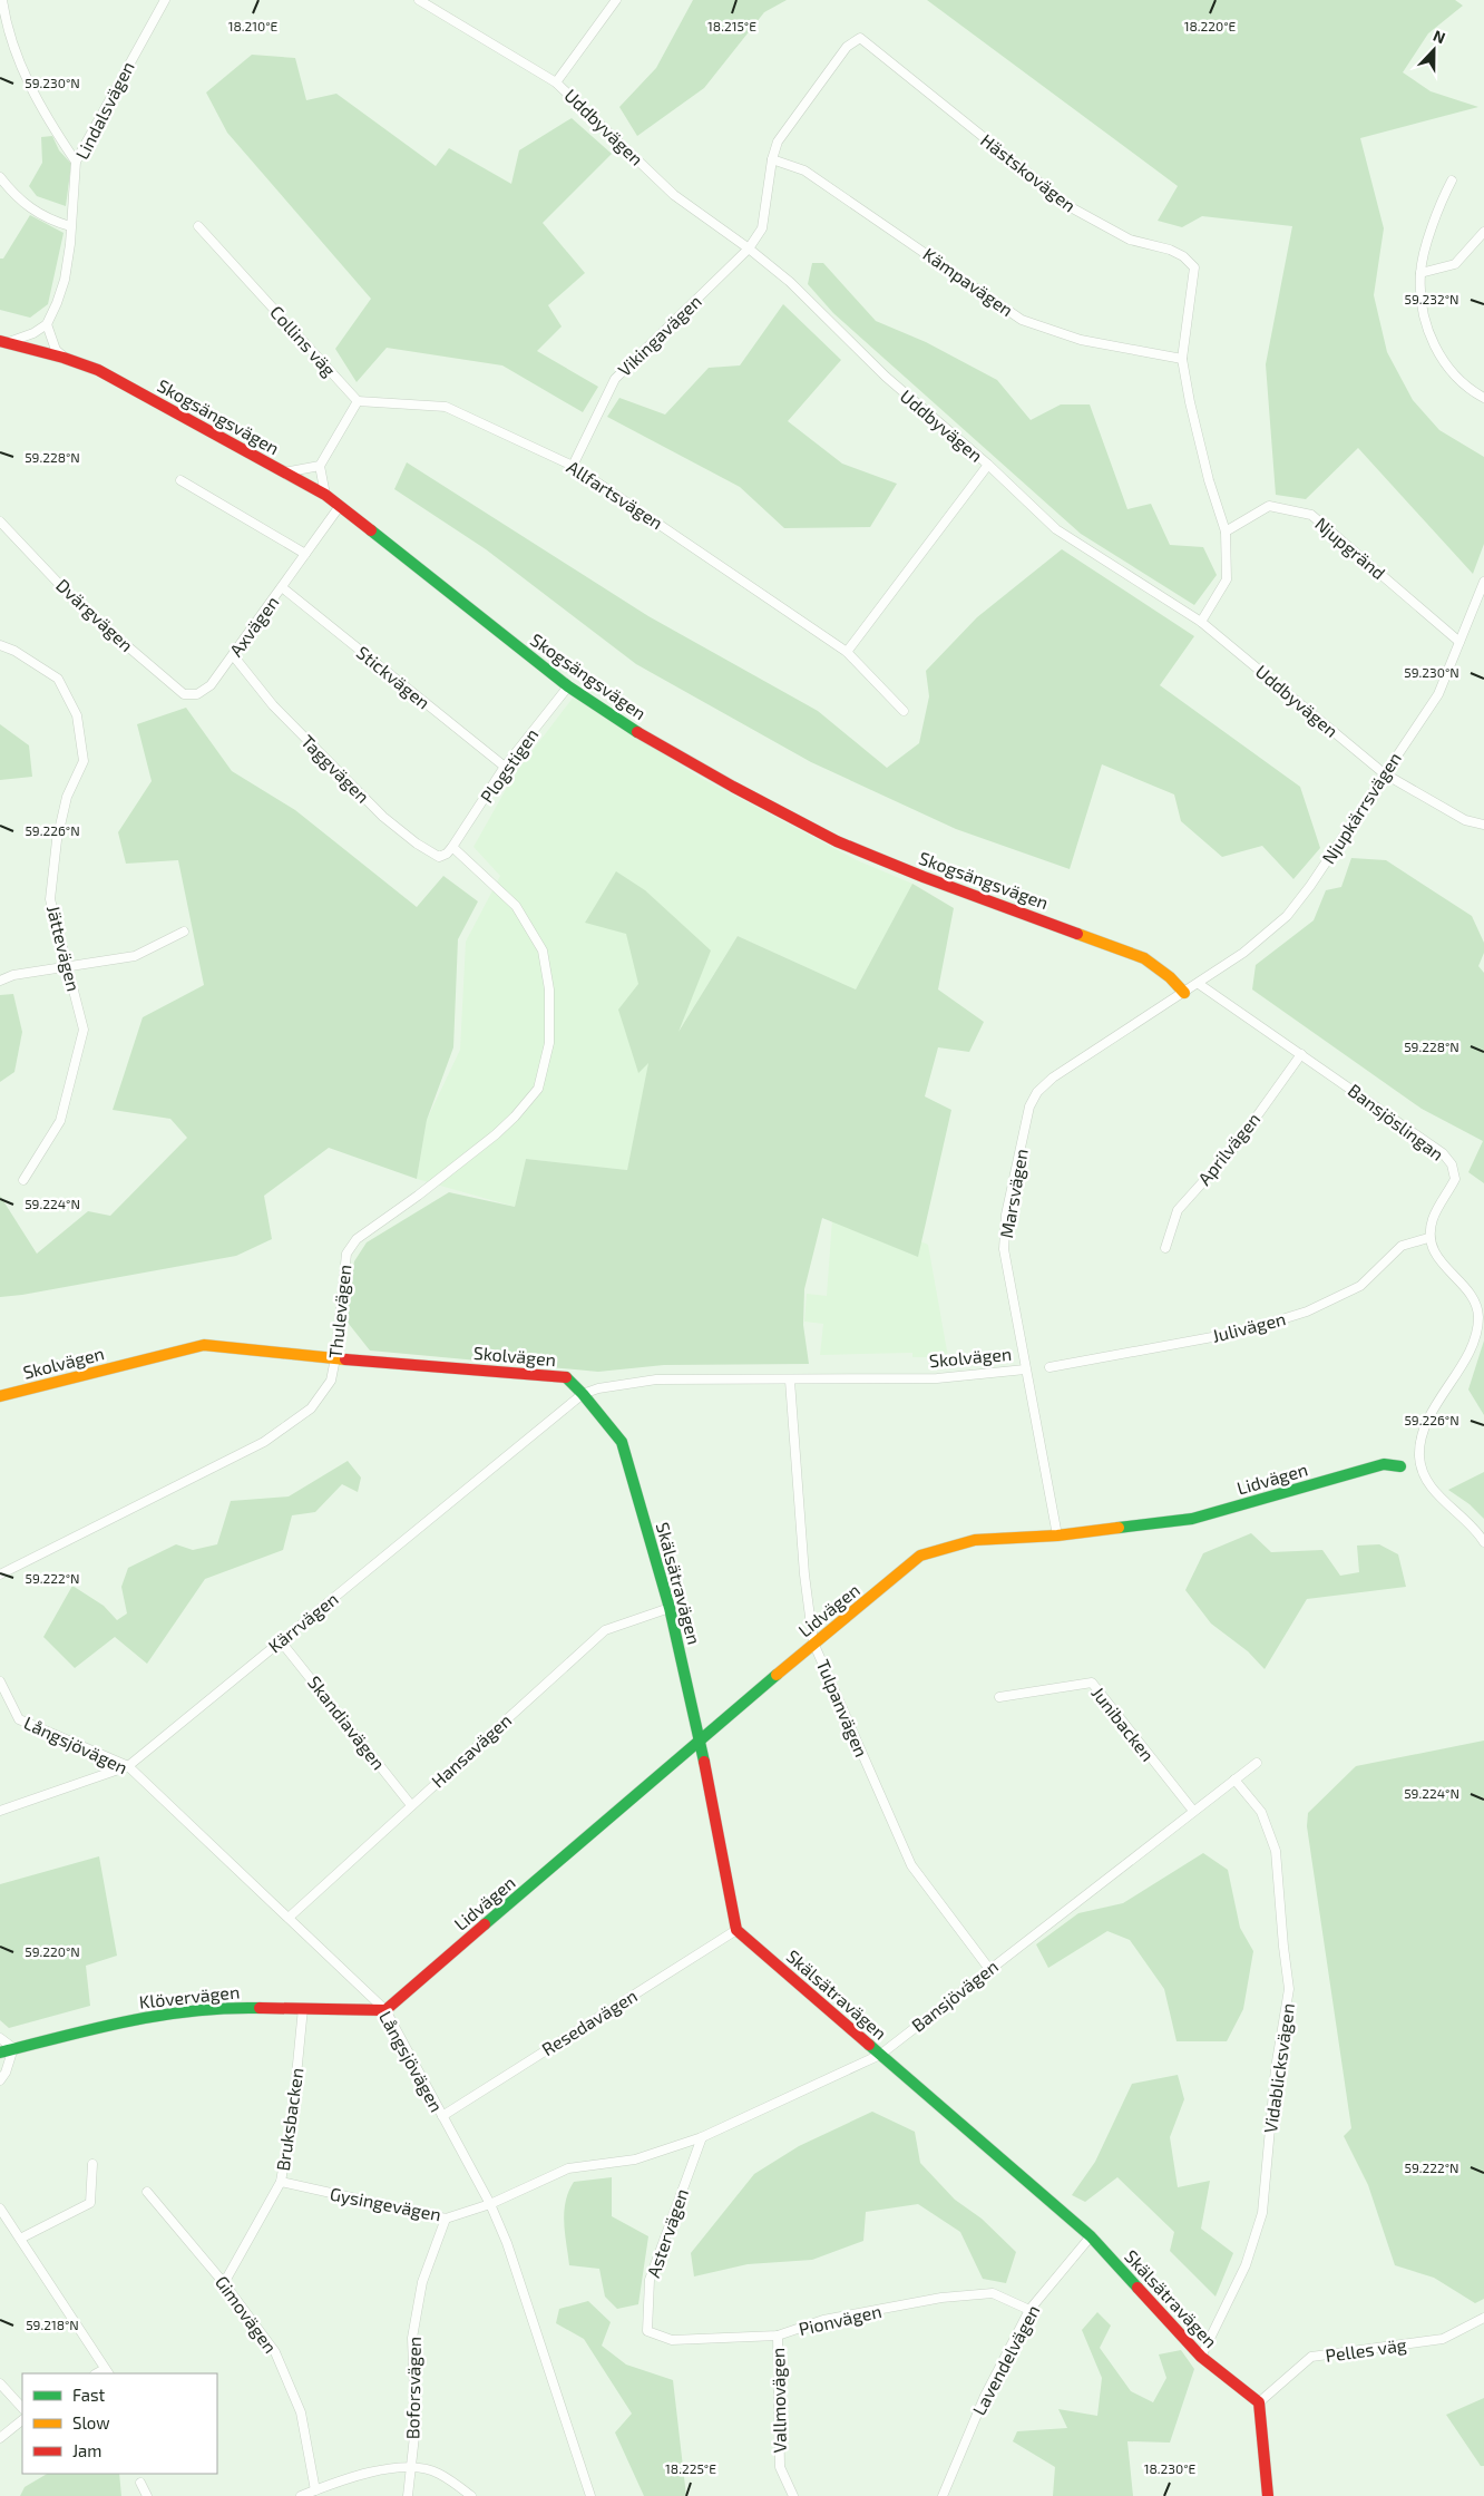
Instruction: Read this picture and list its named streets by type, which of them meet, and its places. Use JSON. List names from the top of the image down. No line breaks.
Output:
{"streets":{"street":["Lindalsvägen","Uddbyvägen","Hästskovägen","Kämpavägen","Vikingavägen","Collins väg","Skogsängsvägen","Allfartsvägen","Njupgränd","Dvärgvägen","Axvägen","Stickvägen","Plogstigen","Taggvägen","Njupkärrsvägen","Jättevägen","Bansjöslingan","Aprilvägen","Marsvägen","Thulevägen","Julivägen","Skolvägen","Lidvägen","Skälsätravägen","Kärrvägen","Tulpanvägen","Skandiavägen","Junibacken","Långsjövägen","Hansavägen","Bansjövägen","Klövervägen","Resedavägen","Vidablicksvägen","Bruksbacken","Gysingevägen","Astervägen","Gimovägen","Pionvägen","Pelles väg","Lavendelvägen","Boforsvägen","Vallmovägen"]},"crossings":[["Uddbyvägen","Hästskovägen"],["Uddbyvägen","Vikingavägen"],["Uddbyvägen","Njupkärrsvägen"],["Hästskovägen","Kämpavägen"],["Hästskovägen","Vikingavägen"],["Hästskovägen","Njupgränd"],["Vikingavägen","Allfartsvägen"],["Collins väg","Allfartsvägen"],["Skogsängsvägen","Axvägen"],["Skogsängsvägen","Plogstigen"],["Skogsängsvägen","Njupkärrsvägen"],["Skogsängsvägen","Marsvägen"],["Njupgränd","Njupkärrsvägen"],["Dvärgvägen","Axvägen"],["Axvägen","Stickvägen"],["Axvägen","Taggvägen"],["Stickvägen","Plogstigen"],["Plogstigen","Taggvägen"],["Plogstigen","Thulevägen"],["Taggvägen","Thulevägen"],["Njupkärrsvägen","Bansjöslingan"],["Njupkärrsvägen","Marsvägen"],["Bansjöslingan","Aprilvägen"],["Bansjöslingan","Julivägen"],["Marsvägen","Skolvägen"],["Marsvägen","Lidvägen"],["Thulevägen","Skolvägen"],["Skolvägen","Skälsätravägen"],["Skolvägen","Kärrvägen"],["Skolvägen","Tulpanvägen"],["Lidvägen","Skälsätravägen"],["Lidvägen","Tulpanvägen"],["Lidvägen","Långsjövägen"],["Lidvägen","Klövervägen"],["Skälsätravägen","Kärrvägen"],["Skälsätravägen","Hansavägen"],["Skälsätravägen","Bansjövägen"],["Skälsätravägen","Resedavägen"],["Skälsätravägen","Vidablicksvägen"],["Skälsätravägen","Pelles väg"],["Skälsätravägen","Lavendelvägen"],["Kärrvägen","Skandiavägen"],["Kärrvägen","Långsjövägen"],["Tulpanvägen","Bansjövägen"],["Skandiavägen","Hansavägen"],["Junibacken","Bansjövägen"],["Långsjövägen","Hansavägen"],["Långsjövägen","Bansjövägen"],["Långsjövägen","Klövervägen"],["Långsjövägen","Resedavägen"],["Långsjövägen","Gysingevägen"],["Bansjövägen","Vidablicksvägen"],["Bansjövägen","Gysingevägen"],["Bansjövägen","Astervägen"],["Klövervägen","Bruksbacken"],["Bruksbacken","Gysingevägen"],["Bruksbacken","Gimovägen"],["Gysingevägen","Boforsvägen"],["Astervägen","Pionvägen"],["Pionvägen","Lavendelvägen"],["Pionvägen","Vallmovägen"]],"legend":["Fast","Slow","Jam"],"north":"top","coordinates":["18.220°E","18.210°E","18.215°E","59.230°N","59.232°N","59.228°N","59.226°N","59.224°N","59.222°N","59.220°N","59.218°N","18.225°E","18.230°E"]}
